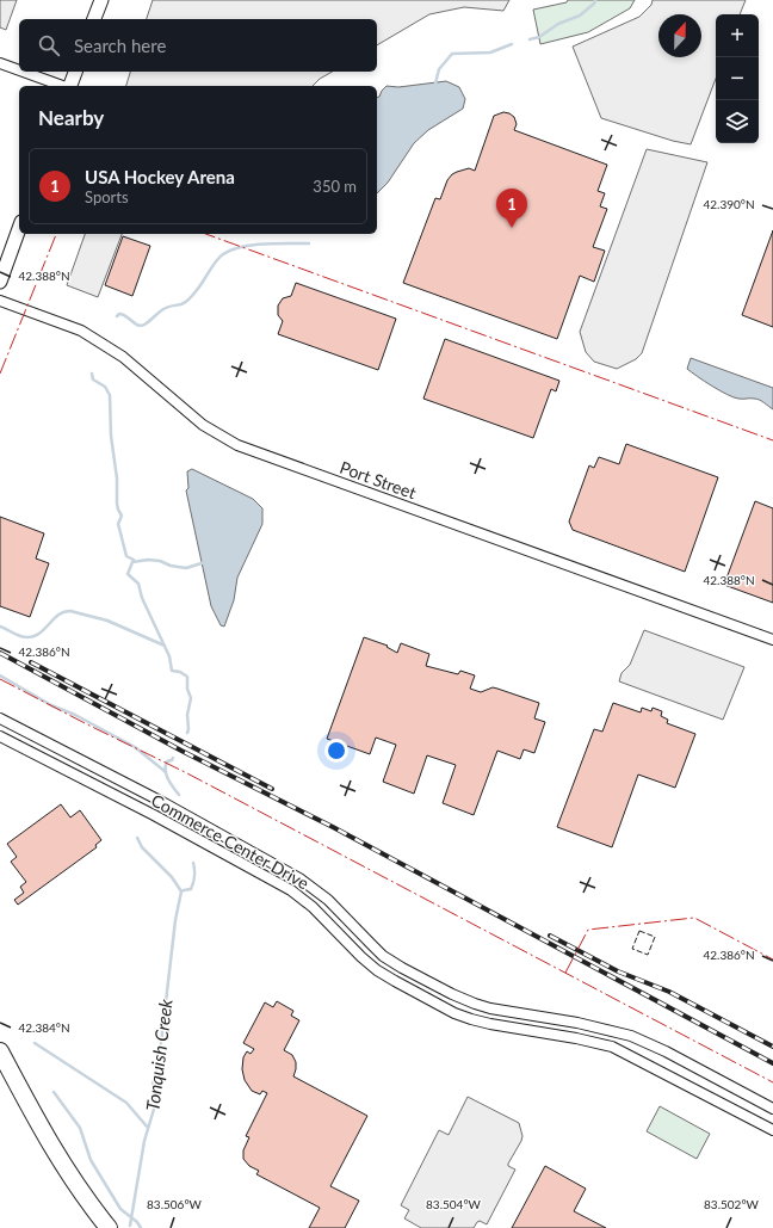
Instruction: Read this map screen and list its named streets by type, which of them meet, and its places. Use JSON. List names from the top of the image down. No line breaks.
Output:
{"streets":{"street":["Port Street","Commerce Center Drive"]},"water":["Tonquish Creek"],"north":"top","page":{"map_buttons":["+","−"],"search":"Search here","heading":"Nearby","list":[{"mark":"1","name":"USA Hockey Arena","note":"Sports","value":"350 m"}],"pins":"1"},"coordinates":["42.390°N","42.388°N","42.386°N","42.384°N","83.506°W","83.504°W","83.502°W"]}
